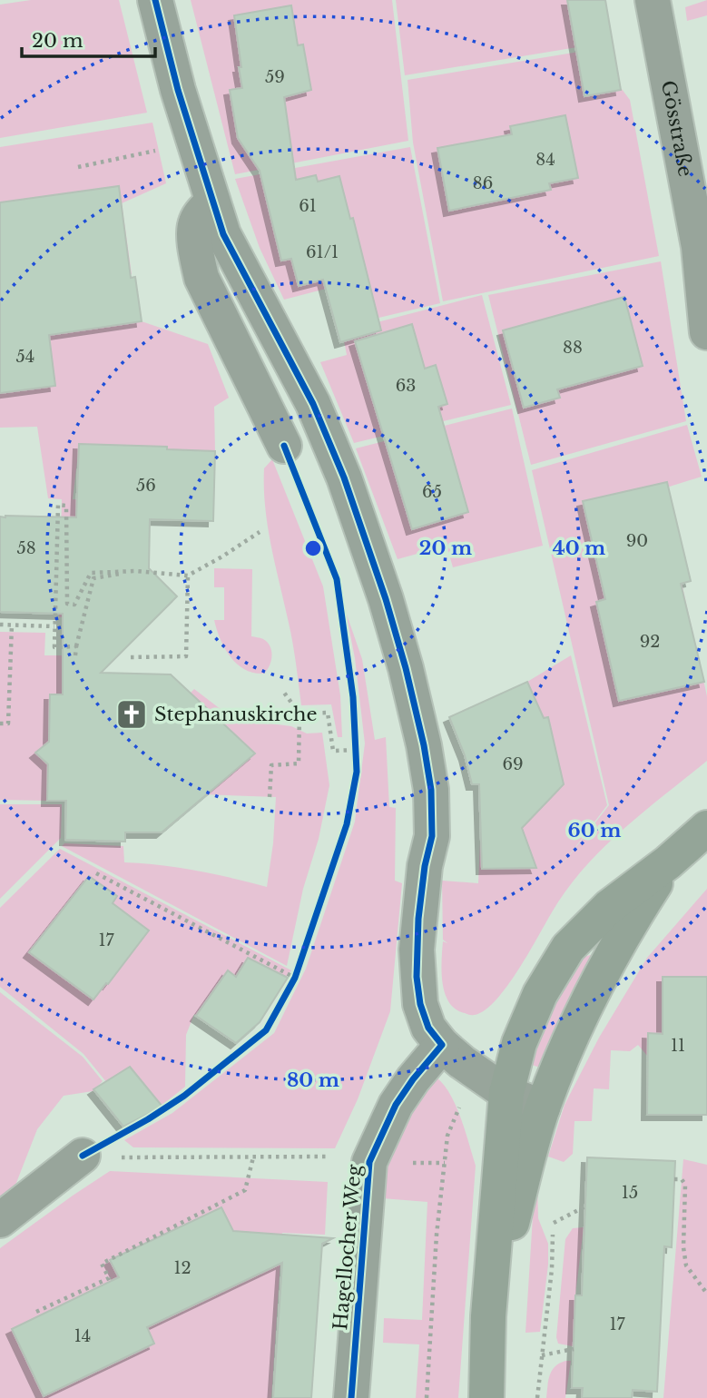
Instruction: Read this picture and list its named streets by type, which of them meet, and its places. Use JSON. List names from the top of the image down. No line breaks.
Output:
{"streets":{"street":["Gösstraße","Hagellocher Weg"]},"places":{"church":["Stephanuskirche"]},"house_numbers":["59","84","86","61","61/1","88","54","63","56","65","90","58","92","69","17","11","15","12","17","14"],"scale_bar":"20 m","rings":["20 m","40 m","60 m","80 m"]}
